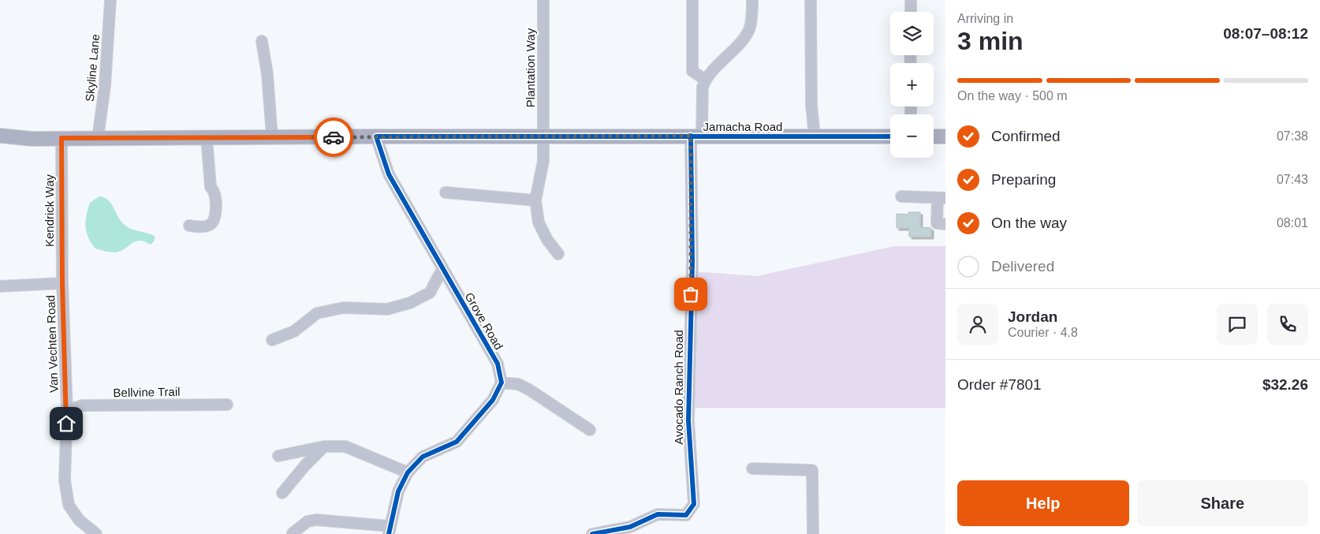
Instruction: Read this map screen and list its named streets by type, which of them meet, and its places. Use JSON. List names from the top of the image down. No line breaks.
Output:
{"streets":{"main road":["Jamacha Road"],"street":["Skyline Lane","Plantation Way","Kendrick Way","Grove Road","Van Vechten Road","Avocado Ranch Road","Bellvine Trail"]},"crossings":[["Skyline Lane","Jamacha Road"],["Plantation Way","Jamacha Road"],["Jamacha Road","Kendrick Way"],["Jamacha Road","Grove Road"],["Jamacha Road","Avocado Ranch Road"],["Kendrick Way","Van Vechten Road"],["Van Vechten Road","Bellvine Trail"]],"page":{"heading":["3 min","Arriving in","08:07–08:12"],"panel":["Jordan","Courier · 4.8","Order #7801","$32.26"],"map_buttons":["+","−"],"bar":"On the way · 500 m","list":[["Confirmed","07:38"],["Preparing","07:43"],["On the way","08:01"],"Delivered"],"buttons":["Help","Share"]}}
